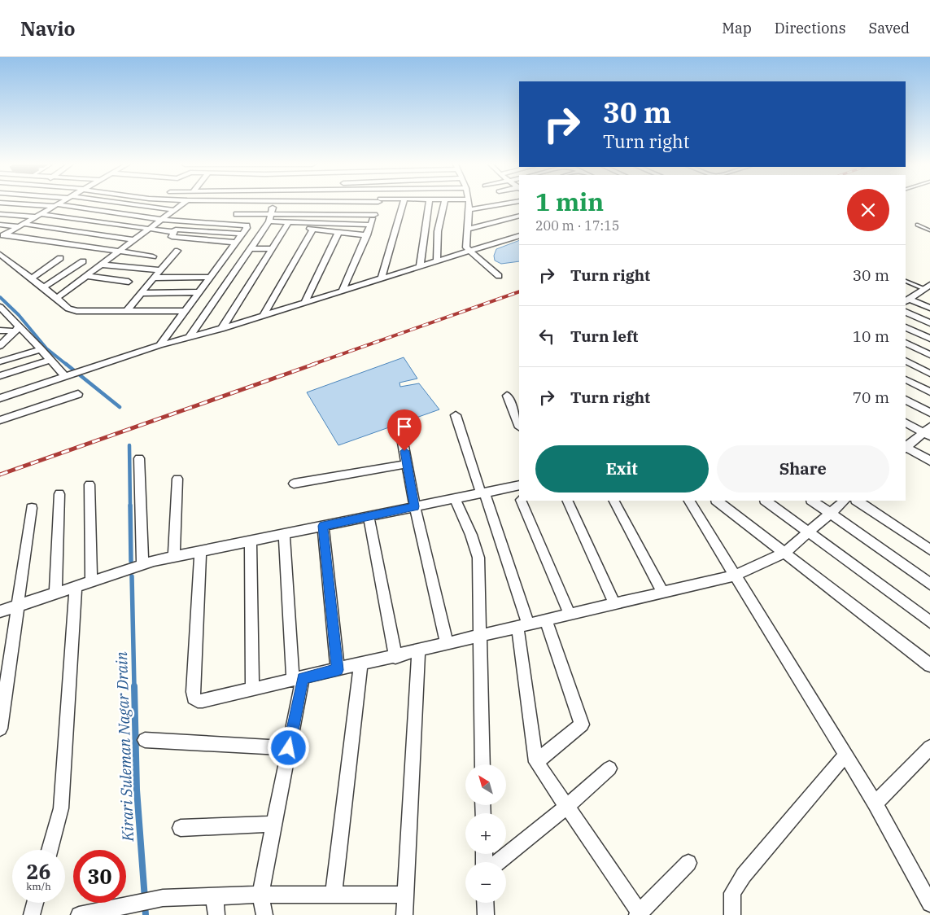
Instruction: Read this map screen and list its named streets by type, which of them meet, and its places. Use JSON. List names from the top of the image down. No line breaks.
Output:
{"water":["Kirari Suleman Nagar Drain"],"north":"top left","page":{"header":"Navio","nav":["Map","Directions","Saved"],"turn":["30 m","Turn right"],"heading":["1 min","200 m · 17:15"],"list":[{"name":"Turn right","value":"30 m"},{"name":"Turn left","value":"10 m"},{"name":"Turn right","value":"70 m"}],"buttons":["Exit","Share"],"map_buttons":["+","−"],"speed":"26 km/h","limit":"30"}}
